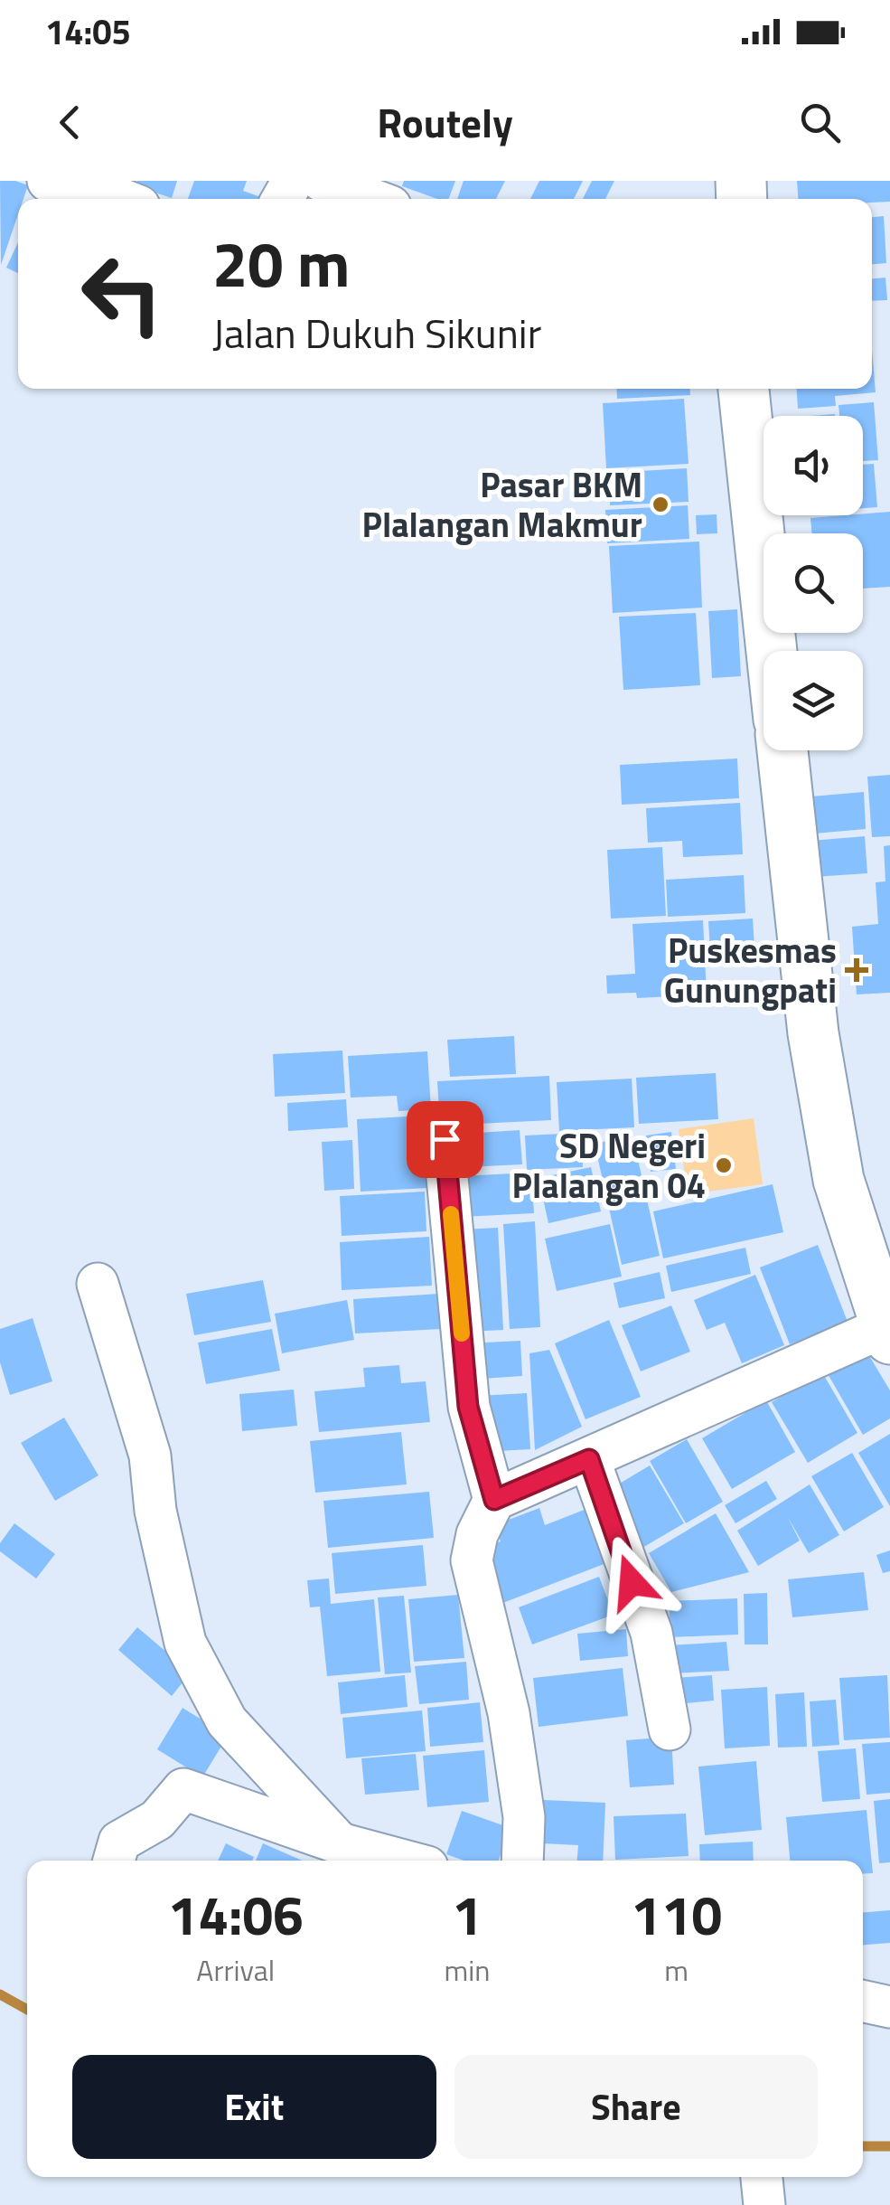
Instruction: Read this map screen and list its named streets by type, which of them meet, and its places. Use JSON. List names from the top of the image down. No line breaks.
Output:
{"places":{"other":["Pasar BKM Plalangan Makmur","SD Negeri Plalangan 04"],"health":["Puskesmas Gunungpati"]},"page":{"status":"14:05","header":"Routely","turn":["20 m","Jalan Dukuh Sikunir"],"eta":["14:06","Arrival","1","min","110","m"],"buttons":["Exit","Share"]}}
